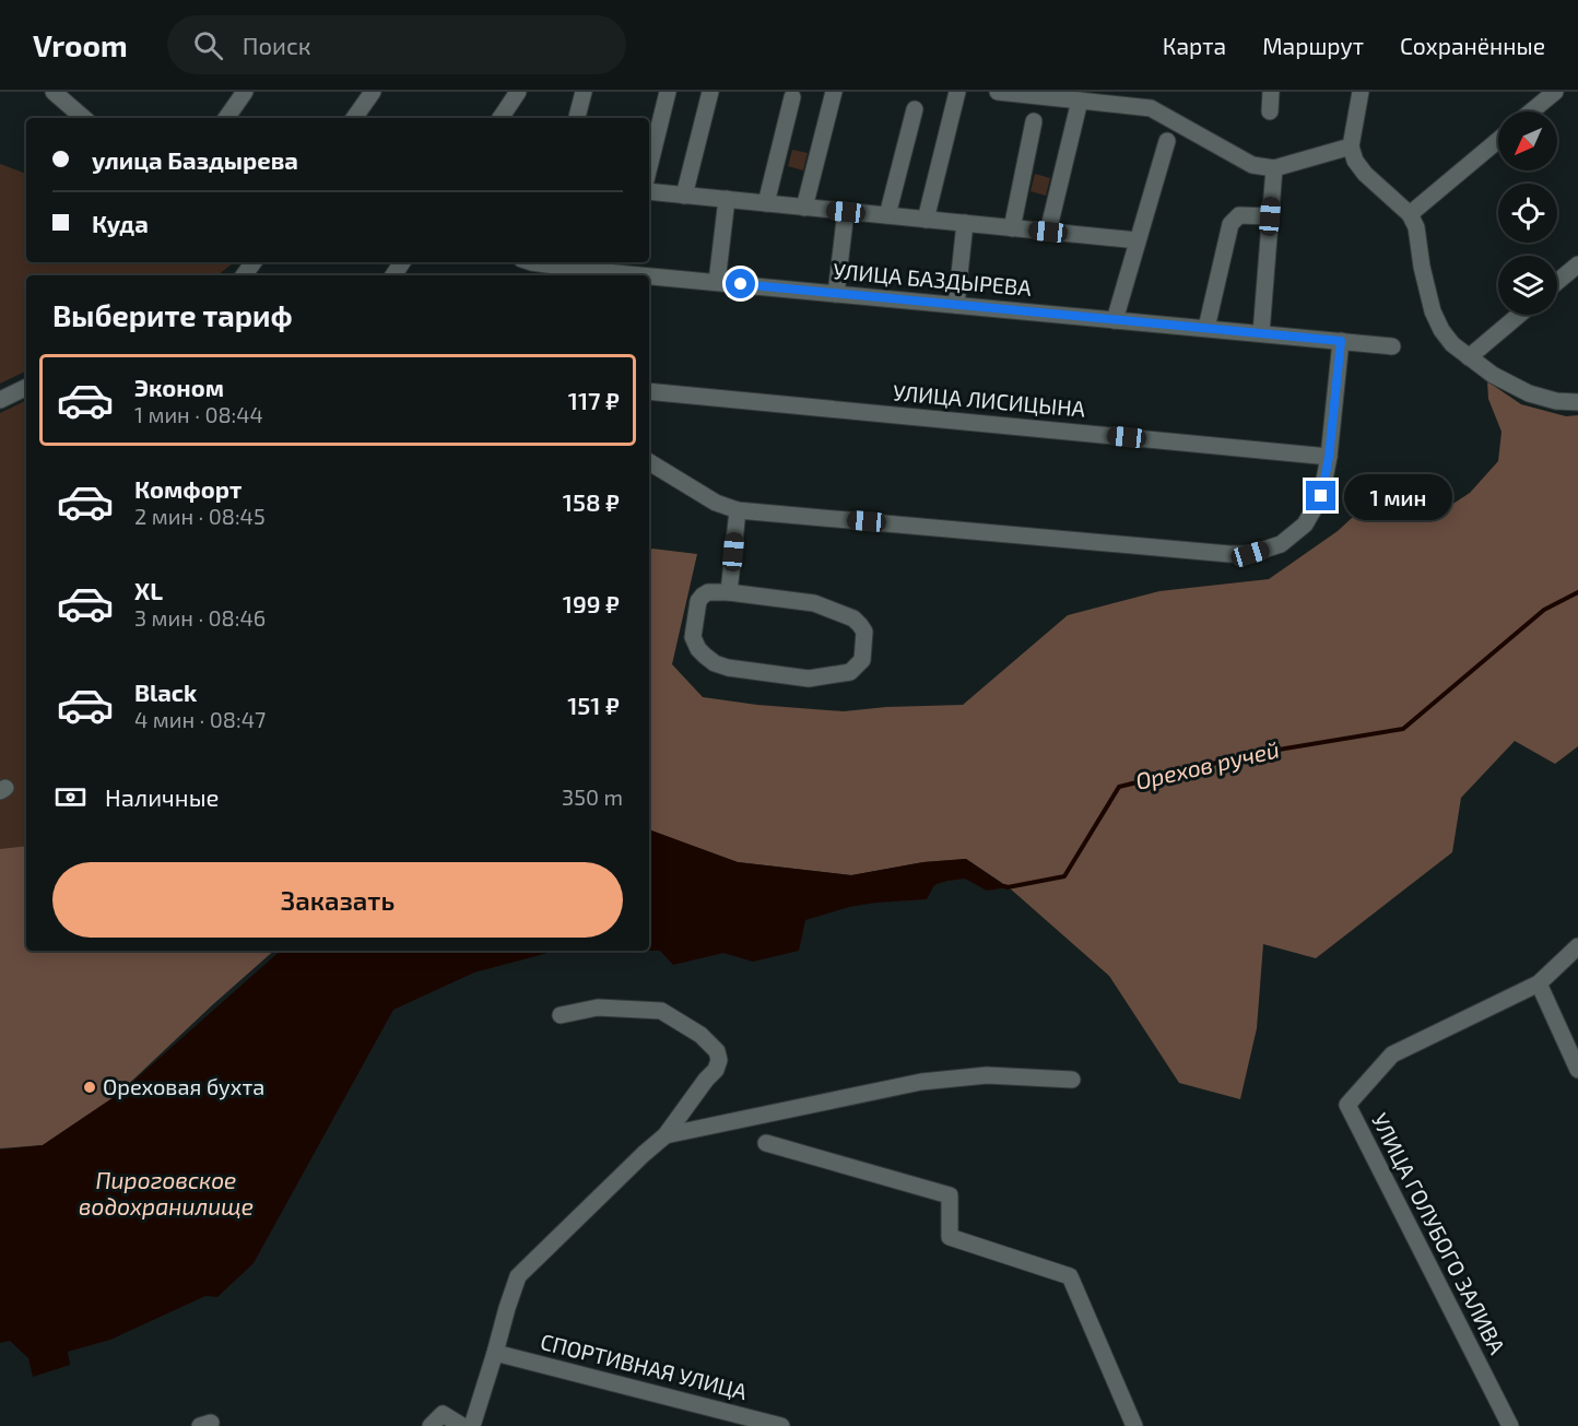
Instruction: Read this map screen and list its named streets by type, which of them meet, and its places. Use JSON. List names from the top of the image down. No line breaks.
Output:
{"streets":{"street":["УЛИЦА БАЗДЫРЕВА","УЛИЦА ЛИСИЦЫНА","УЛИЦА ГОЛУБОГО ЗАЛИВА","СПОРТИВНАЯ УЛИЦА"]},"water":["Орехов ручей","Пироговское водохранилище"],"places":["Ореховая бухта"],"north":"bottom left","page":{"header":"Vroom","search":"Поиск","nav":["Карта","Маршрут","Сохранённые"],"banner":["улица Баздырева","Куда"],"heading":"Выберите тариф","list":[{"name":"Эконом","note":"1 мин · 08:44","value":"117 ₽"},{"name":"Комфорт","note":"2 мин · 08:45","value":"158 ₽"},{"name":"XL","note":"3 мин · 08:46","value":"199 ₽"},{"name":"Black","note":"4 мин · 08:47","value":"151 ₽"}],"bubble":"1 мин","pay":["Наличные","350 m"],"buttons":"Заказать"}}
